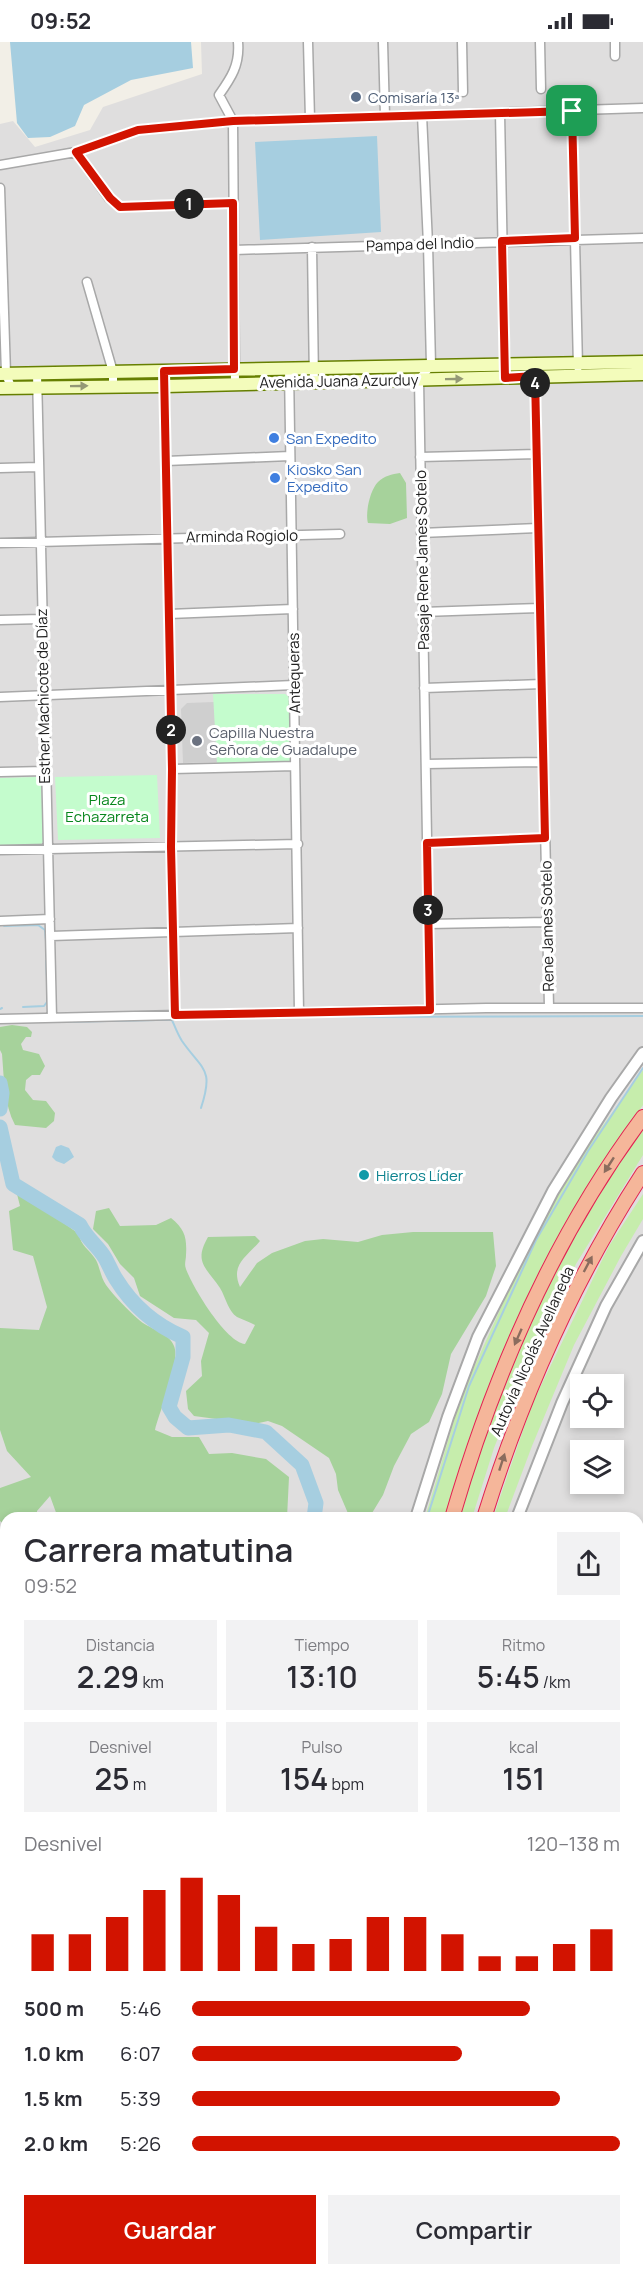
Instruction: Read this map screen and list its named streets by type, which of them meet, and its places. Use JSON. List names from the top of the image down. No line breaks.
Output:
{"streets":{"highway":["Autovía Nicolás Avellaneda"],"main road":["Avenida Juana Azurduy"],"street":["Pampa del Indio","Arminda Rogiolo","Pasaje Rene James Sotelo","Antequeras","Esther Machicote de Díaz","Rene James Sotelo"]},"crossings":[["Avenida Juana Azurduy","Pasaje Rene James Sotelo"],["Avenida Juana Azurduy","Antequeras"],["Avenida Juana Azurduy","Esther Machicote de Díaz"],["Avenida Juana Azurduy","Rene James Sotelo"],["Arminda Rogiolo","Antequeras"],["Arminda Rogiolo","Esther Machicote de Díaz"]],"parks":["Plaza Echazarreta"],"places":["Comisaría 13ª","San Expedito","Kiosko San Expedito","Capilla Nuestra Señora de Guadalupe","Hierros Líder"],"page":{"status":"09:52","pins":["1","4","2","3"],"heading":["Carrera matutina","09:52"],"stats":[["Distancia","2.29 km"],["Tiempo","13:10"],["Ritmo","5:45 /km"],["Desnivel","25 m"],["Pulso","154 bpm"],["kcal","151"]],"chart":["Desnivel","120–138 m"],"list":[{"name":"500 m","note":"5:46"},{"name":"1.0 km","note":"6:07"},{"name":"1.5 km","note":"5:39"},{"name":"2.0 km","note":"5:26"}],"buttons":["Guardar","Compartir"]}}
